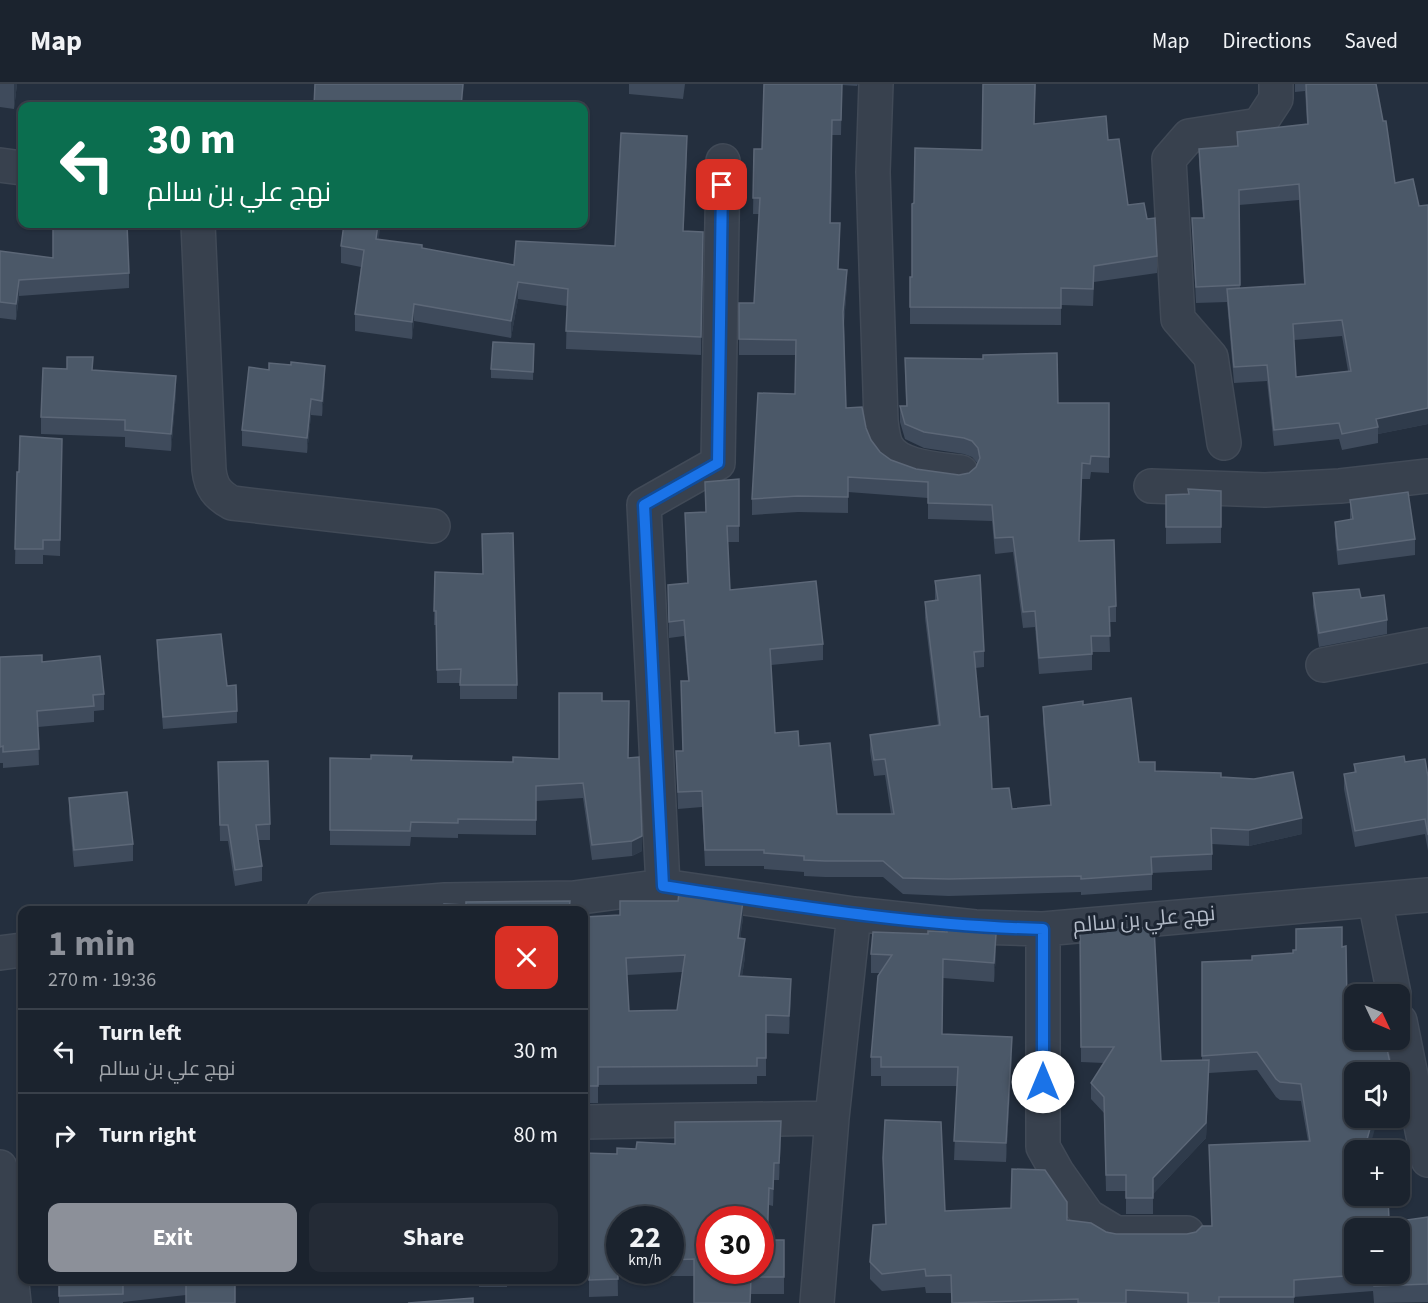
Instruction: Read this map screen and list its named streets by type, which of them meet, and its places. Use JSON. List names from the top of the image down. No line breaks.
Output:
{"streets":{"street":["نهج علي بن سالم"]},"north":"bottom right","page":{"header":"Map","nav":["Map","Directions","Saved"],"turn":["30 m","نهج علي بن سالم"],"heading":["1 min","270 m · 19:36"],"map_buttons":["+","−"],"list":[{"name":"Turn left","note":"نهج علي بن سالم","value":"30 m"},{"name":"Turn right","value":"80 m"}],"buttons":["Exit","Share"],"speed":"22 km/h","limit":"30"}}
